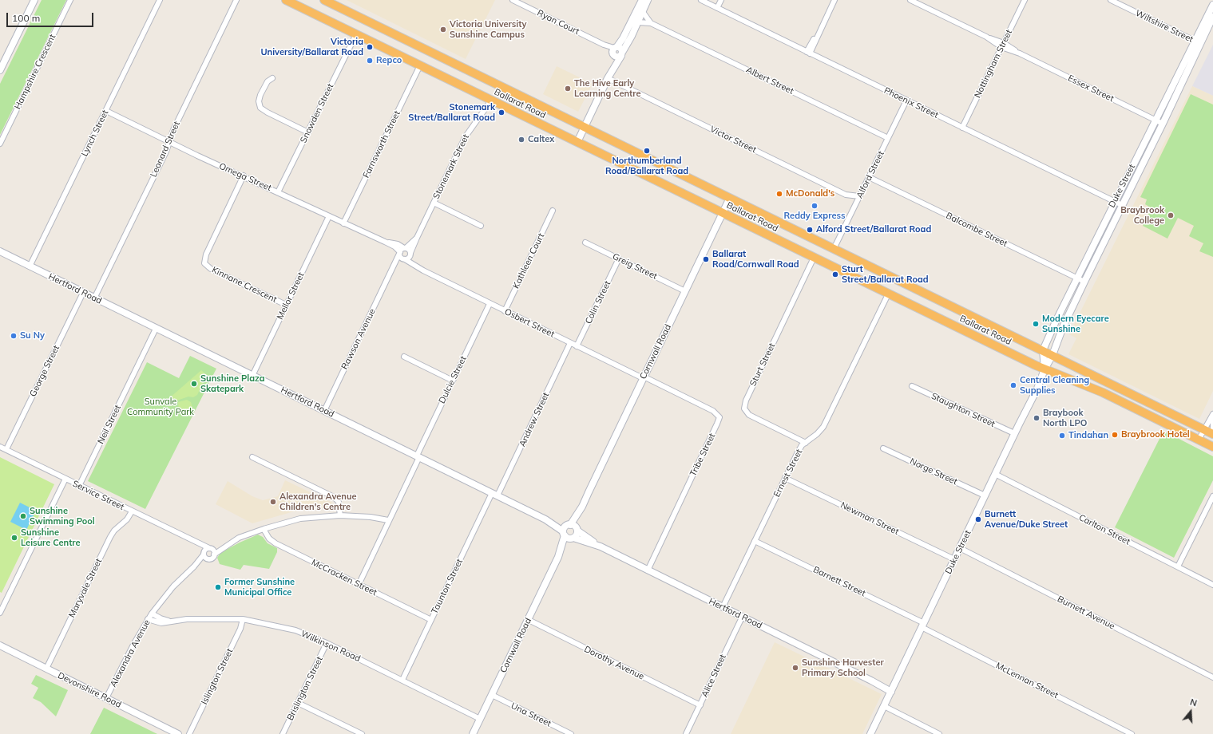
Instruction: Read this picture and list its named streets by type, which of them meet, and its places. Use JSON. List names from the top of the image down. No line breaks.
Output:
{"streets":{"highway":["Ballarat Road"],"street":["Ryan Court","Wiltshire Street","Nottingham Street","Hampshire Crescent","Albert Street","Essex Street","Phoenix Street","Snowden Street","Lynch Street","Victor Street","Farnsworth Street","Leonard Street","Stonemark Street","Alford Street","Omega Street","Duke Street","Balcombe Street","Kathleen Court","Greig Street","Kinnane Crescent","Hertford Road","Mellor Street","Colin Street","Osbert Street","Rawson Avenue","Cornwall Road","Sturt Street","George Street","Dulcie Street","Staughton Street","Andrew Street","Neil Street","Tribe Street","Norge Street","Ernest Street","Service Street","Newman Street","Carlton Street","McCracken Street","Barnett Street","Taunton Street","Maryvale Street","Burnett Avenue","Wilkinson Road","Alexandra Avenue","Dorothy Avenue","Alice Street","Islington Street","McLennan Street","Brislington Street","Devonshire Road","Una Street"]},"crossings":[["Wiltshire Street","Duke Street"],["Nottingham Street","Essex Street"],["Nottingham Street","Phoenix Street"],["Albert Street","Alford Street"],["Essex Street","Duke Street"],["Phoenix Street","Alford Street"],["Phoenix Street","Duke Street"],["Ballarat Road","Snowden Street"],["Ballarat Road","Farnsworth Street"],["Ballarat Road","Stonemark Street"],["Ballarat Road","Alford Street"],["Ballarat Road","Duke Street"],["Ballarat Road","Cornwall Road"],["Ballarat Road","Sturt Street"],["Ballarat Road","Ernest Street"],["Snowden Street","Omega Street"],["Lynch Street","Omega Street"],["Lynch Street","Hertford Road"],["Victor Street","Alford Street"],["Farnsworth Street","Omega Street"],["Leonard Street","Omega Street"],["Leonard Street","Hertford Road"],["Stonemark Street","Omega Street"],["Stonemark Street","Rawson Avenue"],["Alford Street","Balcombe Street"],["Omega Street","Kinnane Crescent"],["Omega Street","Mellor Street"],["Omega Street","Osbert Street"],["Omega Street","Rawson Avenue"],["Duke Street","Balcombe Street"],["Duke Street","Hertford Road"],["Duke Street","Staughton Street"],["Duke Street","Norge Street"],["Duke Street","Newman Street"],["Duke Street","Carlton Street"],["Duke Street","Barnett Street"],["Duke Street","Burnett Avenue"],["Duke Street","McLennan Street"],["Kathleen Court","Osbert Street"],["Greig Street","Colin Street"],["Greig Street","Cornwall Road"],["Kinnane Crescent","Mellor Street"],["Hertford Road","Mellor Street"],["Hertford Road","Rawson Avenue"],["Hertford Road","Cornwall Road"],["Hertford Road","George Street"],["Hertford Road","Dulcie Street"],["Hertford Road","Andrew Street"],["Hertford Road","Neil Street"],["Hertford Road","Tribe Street"],["Hertford Road","Ernest Street"],["Hertford Road","Taunton Street"],["Hertford Road","Alice Street"],["Colin Street","Osbert Street"],["Osbert Street","Rawson Avenue"],["Osbert Street","Cornwall Road"],["Osbert Street","Dulcie Street"],["Osbert Street","Andrew Street"],["Osbert Street","Tribe Street"],["Cornwall Road","Tribe Street"],["Cornwall Road","Wilkinson Road"],["Cornwall Road","Dorothy Avenue"],["Cornwall Road","Una Street"],["Sturt Street","Ernest Street"],["George Street","Service Street"],["Dulcie Street","McCracken Street"],["Andrew Street","Taunton Street"],["Neil Street","Service Street"],["Ernest Street","Newman Street"],["Ernest Street","Barnett Street"],["Service Street","Maryvale Street"],["Service Street","Alexandra Avenue"],["McCracken Street","Taunton Street"],["Barnett Street","McLennan Street"],["Taunton Street","Wilkinson Road"],["Maryvale Street","Devonshire Road"],["Wilkinson Road","Alexandra Avenue"],["Wilkinson Road","Islington Street"],["Wilkinson Road","Brislington Street"],["Alexandra Avenue","Devonshire Road"],["Dorothy Avenue","Alice Street"]],"parks":["Sunvale Community Park"],"places":["Victoria University Sunshine Campus","Victoria University/Ballarat Road","Repco","The Hive Early Learning Centre","Stonemark Street/Ballarat Road","Caltex","Northumberland Road/Ballarat Road","McDonald's","Reddy Express","Braybrook College","Alford Street/Ballarat Road","Ballarat Road/Cornwall Road","Sturt Street/Ballarat Road","Modern Eyecare Sunshine","Su Ny","Sunshine Plaza Skatepark","Central Cleaning Supplies","Braybook North LPO","Braybrook Hotel","Tindahan","Alexandra Avenue Children's Centre","Sunshine Swimming Pool","Burnett Avenue/Duke Street","Sunshine Leisure Centre","Former Sunshine Municipal Office","Sunshine Harvester Primary School"],"scale_bar":"100 m","north":"top"}
